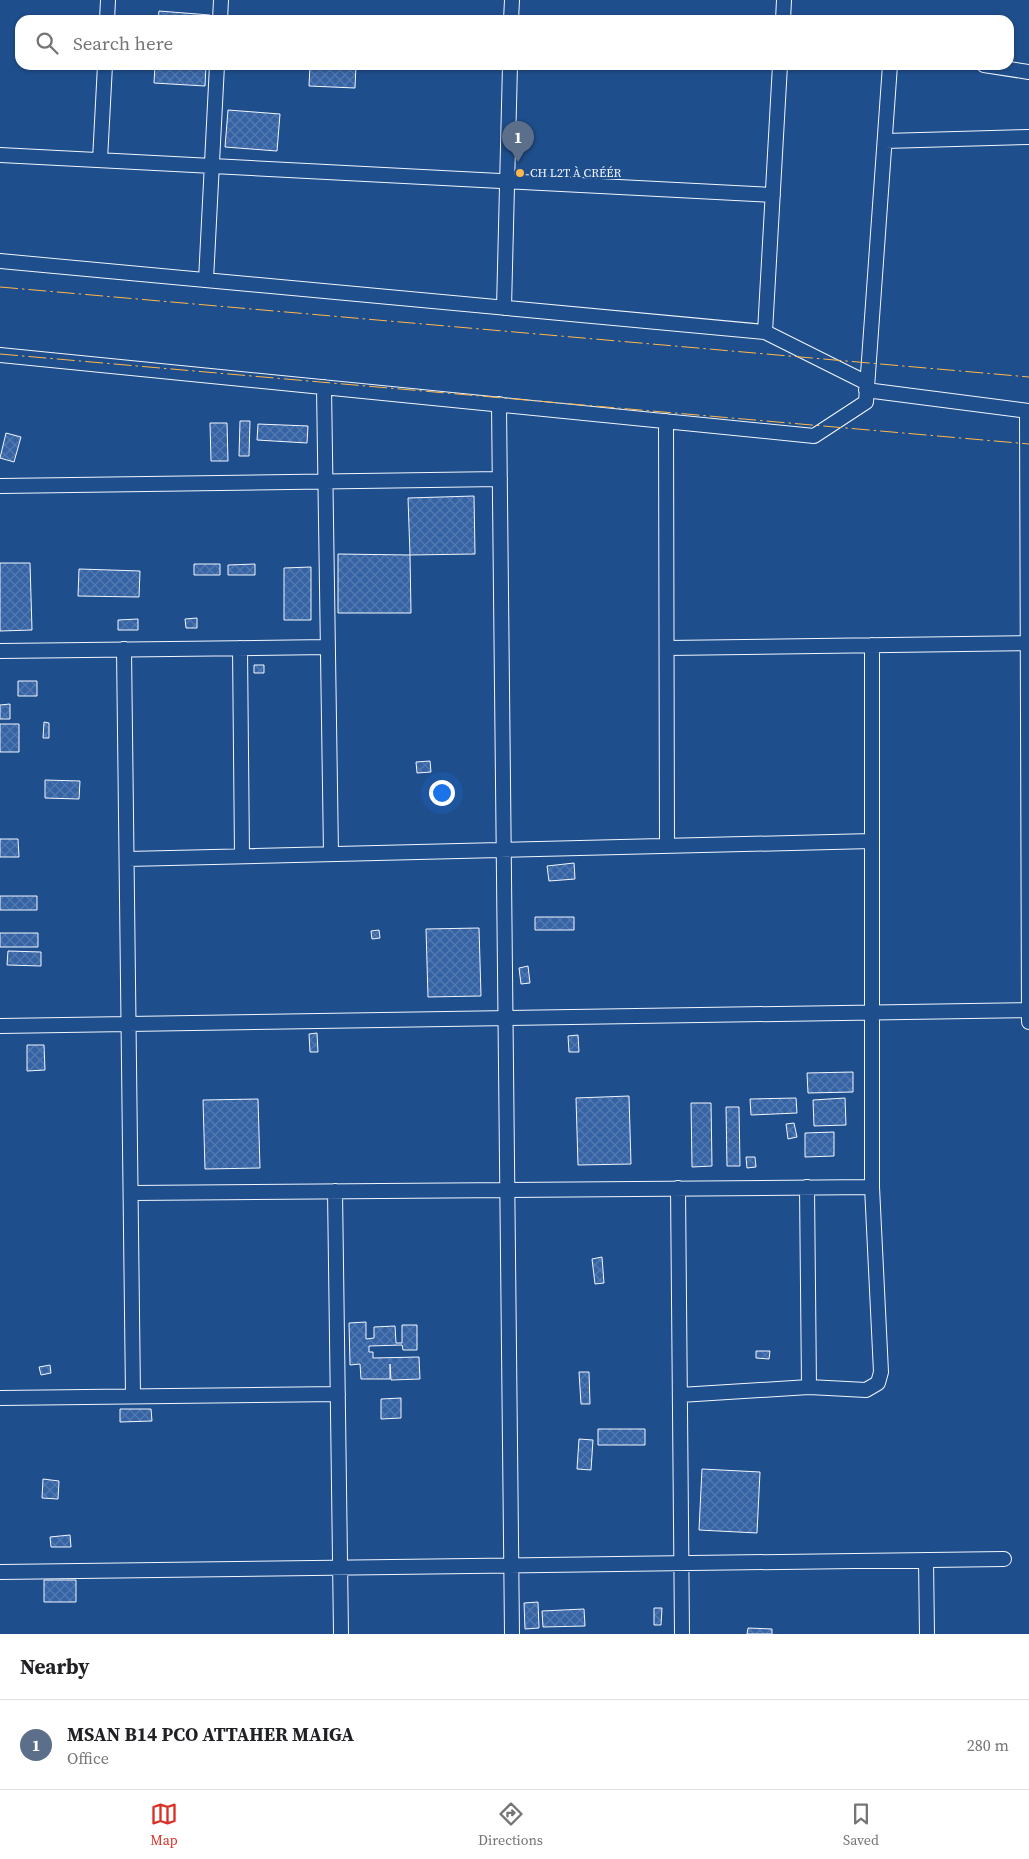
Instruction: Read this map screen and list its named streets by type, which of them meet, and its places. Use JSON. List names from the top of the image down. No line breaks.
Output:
{"places":["CH L2T À CRÉÉR"],"page":{"search":"Search here","pins":"1","heading":"Nearby","list":[{"mark":"1","name":"MSAN B14 PCO ATTAHER MAIGA","note":"Office","value":"280 m"}],"nav":["Map","Directions","Saved"]}}
